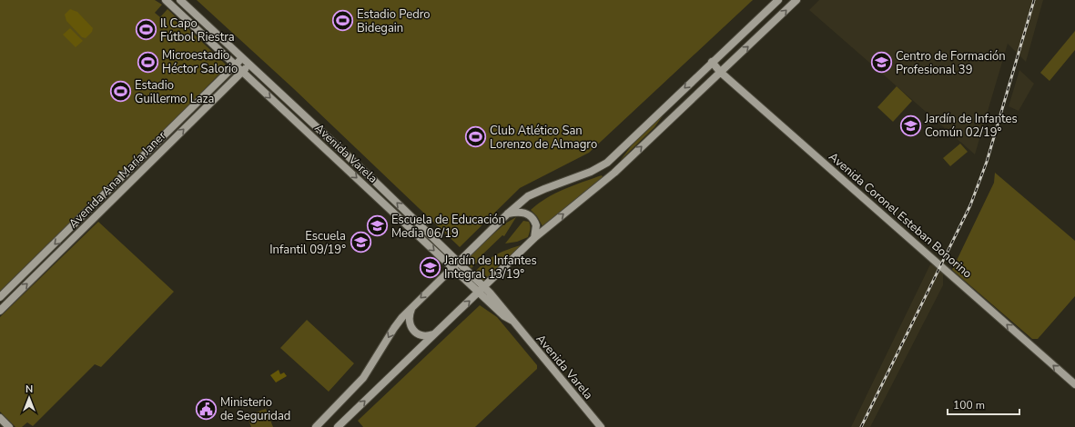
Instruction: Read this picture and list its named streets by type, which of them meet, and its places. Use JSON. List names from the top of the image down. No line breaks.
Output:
{"streets":{"main road":["Avenida Varela","Avenida Ana María Janer","Avenida Coronel Esteban Bonorino"]},"crossings":[["Avenida Varela","Avenida Ana María Janer"]],"one_way":["Avenida Coronel Esteban Bonorino"],"places":{"sports":["Estadio Pedro Bidegain","Il Capo Fútbol Riestra","Microestadio Héctor Salorio","Estadio Guillermo Laza","Club Atlético San Lorenzo de Almagro"],"school or university":["Centro de Formación Profesional 39","Jardín de Infantes Común 02/19°","Escuela de Educación Media 06/19","Escuela Infantil 09/19°","Jardín de Infantes Integral 13/19°"],"public building":["Ministerio de Seguridad"]},"scale_bar":"100 m","north":"top"}
